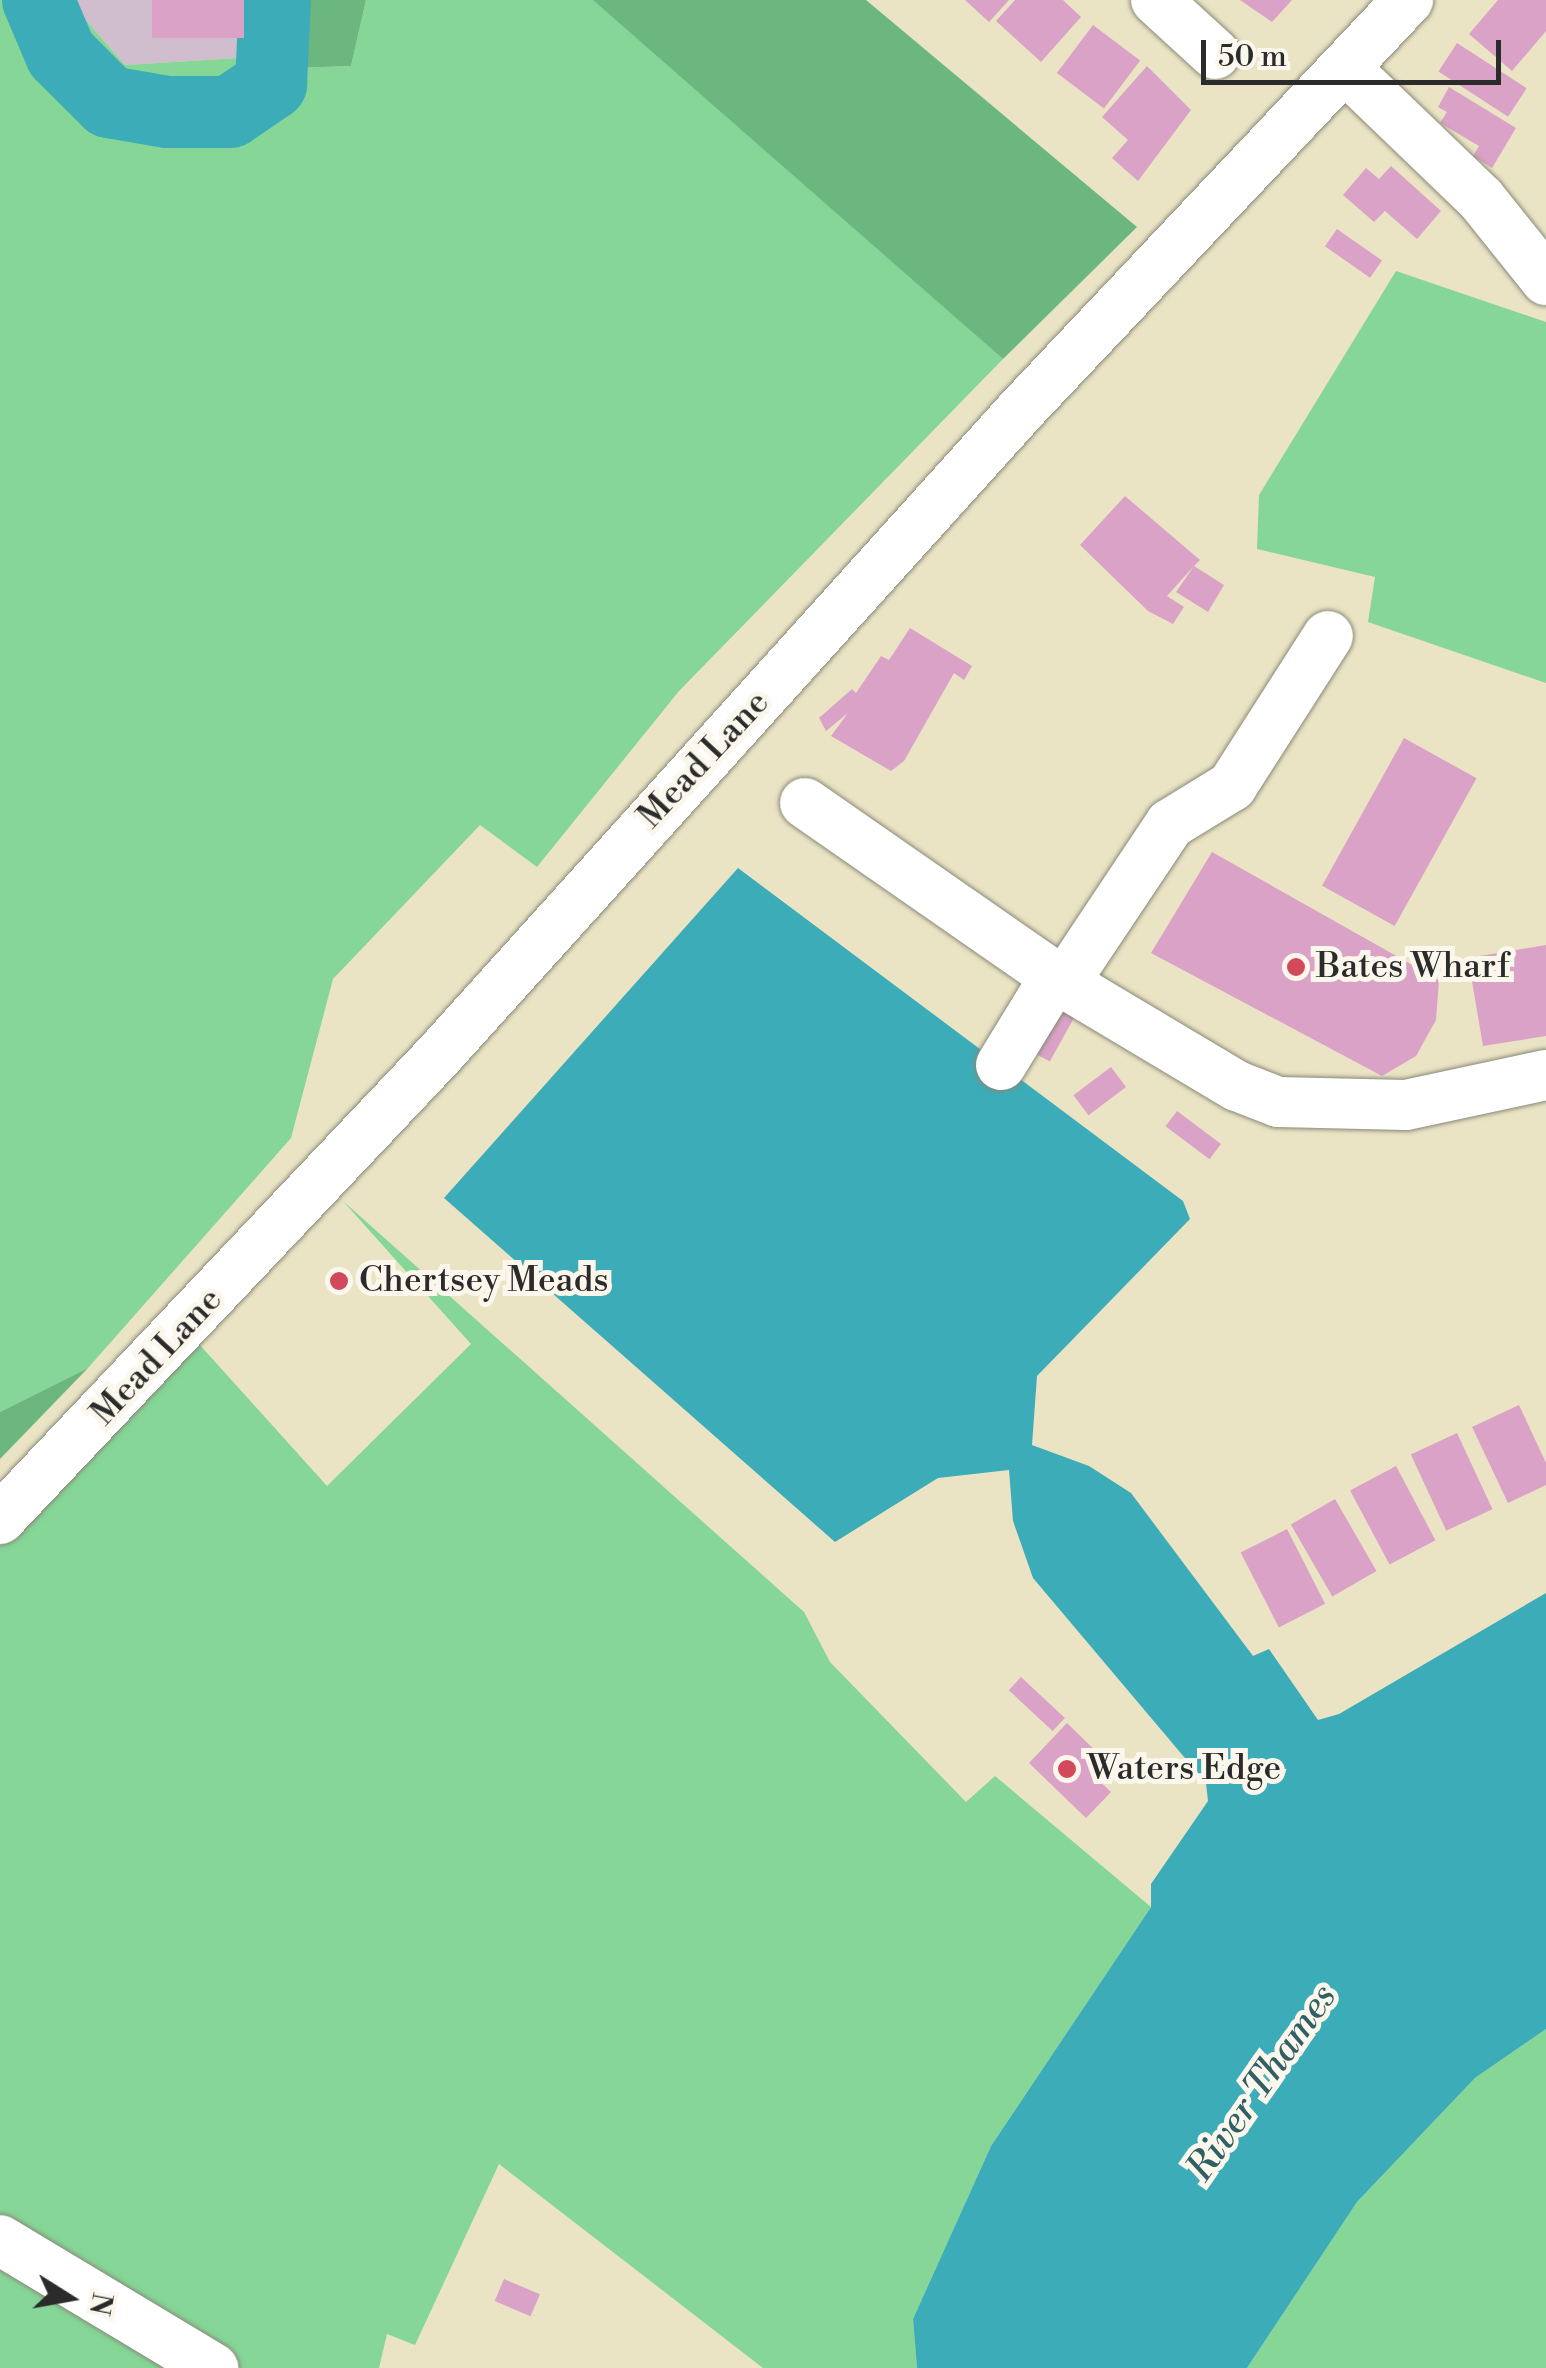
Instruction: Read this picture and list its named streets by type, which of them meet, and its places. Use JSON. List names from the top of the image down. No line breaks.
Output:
{"streets":{"street":["Mead Lane"]},"water":["River Thames"],"places":["Bates Wharf","Chertsey Meads","Waters Edge"],"scale_bar":"50 m","north":"right"}
